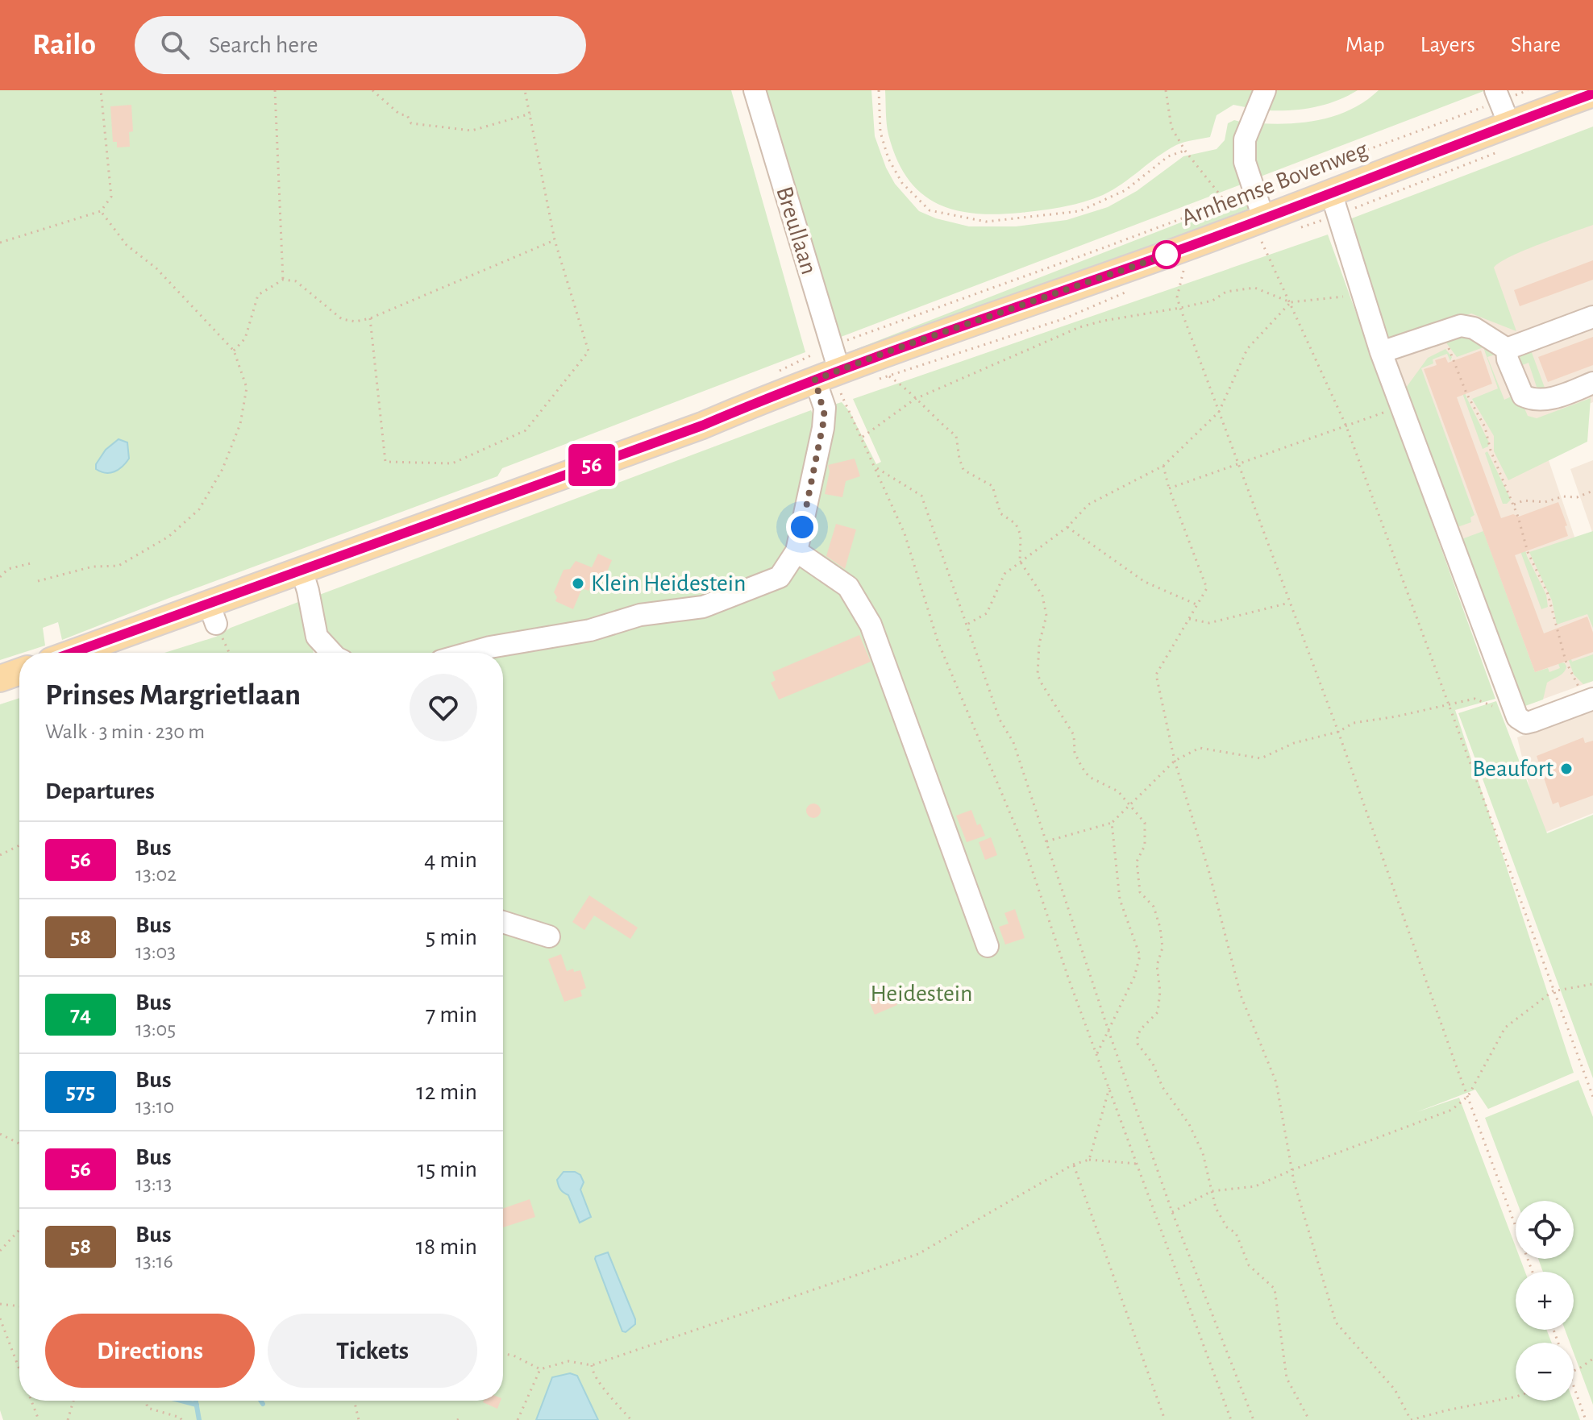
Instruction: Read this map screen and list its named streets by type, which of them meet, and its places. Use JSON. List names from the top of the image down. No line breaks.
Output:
{"streets":{"main road":["Arnhemse Bovenweg"],"street":["Breullaan"]},"crossings":[["Arnhemse Bovenweg","Breullaan"]],"parks":["Heidestein"],"places":["Klein Heidestein","Beaufort"],"lines":["bus line 56"],"page":{"header":"Railo","search":"Search here","nav":["Map","Layers","Share"],"on_map":"56","heading":[["Prinses Margrietlaan","Walk · 3 min · 230 m"],"Departures"],"list":[{"mark":"56","name":"Bus","note":"13:02","value":"4 min"},{"mark":"58","name":"Bus","note":"13:03","value":"5 min"},{"mark":"74","name":"Bus","note":"13:05","value":"7 min"},{"mark":"575","name":"Bus","note":"13:10","value":"12 min"},{"mark":"56","name":"Bus","note":"13:13","value":"15 min"},{"mark":"58","name":"Bus","note":"13:16","value":"18 min"}],"map_buttons":["+","−"],"buttons":["Directions","Tickets"]}}
